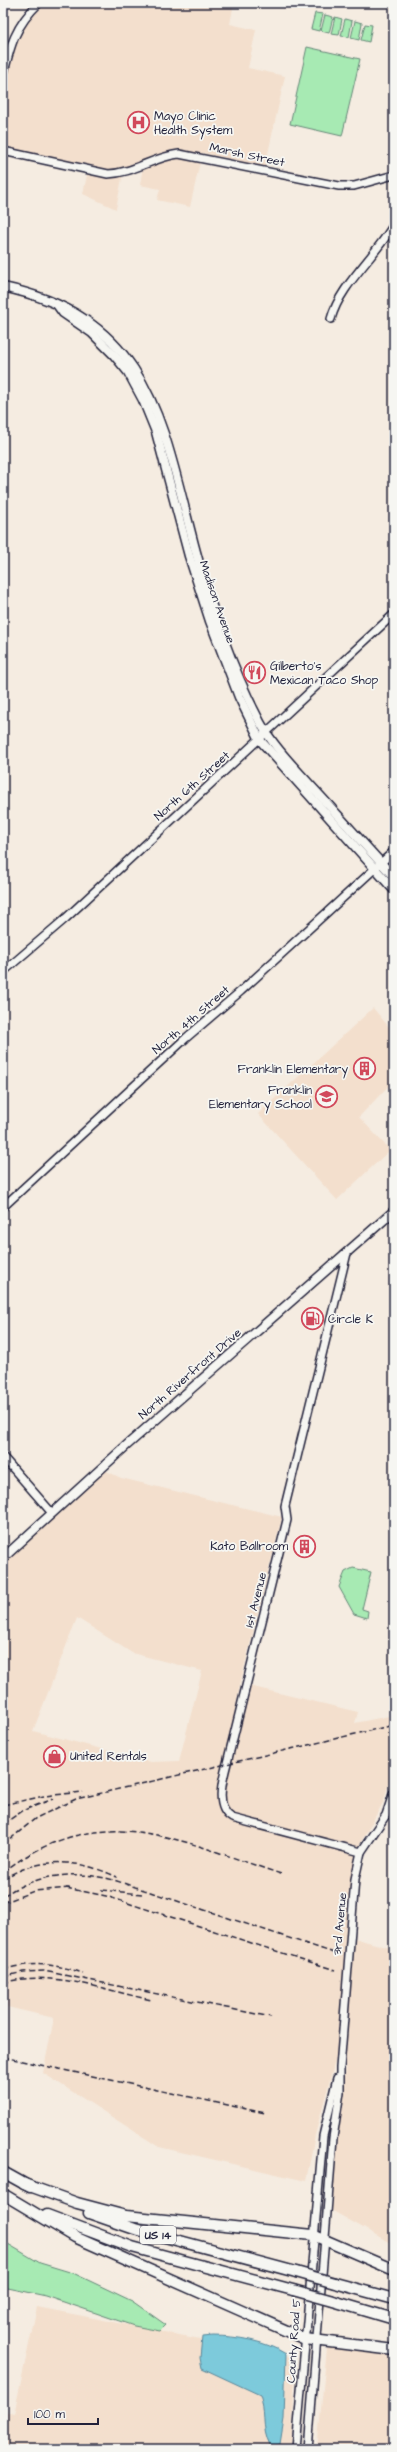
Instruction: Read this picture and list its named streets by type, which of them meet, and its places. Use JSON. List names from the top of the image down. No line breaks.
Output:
{"streets":{"highway":["US 14"],"main road":["Madison Avenue","North Riverfront Drive"],"street":["Marsh Street","North 6th Street","North 4th Street","1st Avenue","3rd Avenue","County Road 5"]},"crossings":[["Madison Avenue","North 6th Street"],["Madison Avenue","North 4th Street"],["North Riverfront Drive","1st Avenue"],["1st Avenue","3rd Avenue"],["3rd Avenue","County Road 5"]],"places":{"hospital":["Mayo Clinic Health System"],"restaurant":["Gilberto's Mexican Taco Shop"],"building":["Franklin Elementary","Kato Ballroom"],"school or university":["Franklin Elementary School"],"fuel station":["Circle K"],"shop":["United Rentals"]},"scale_bar":"100 m"}
